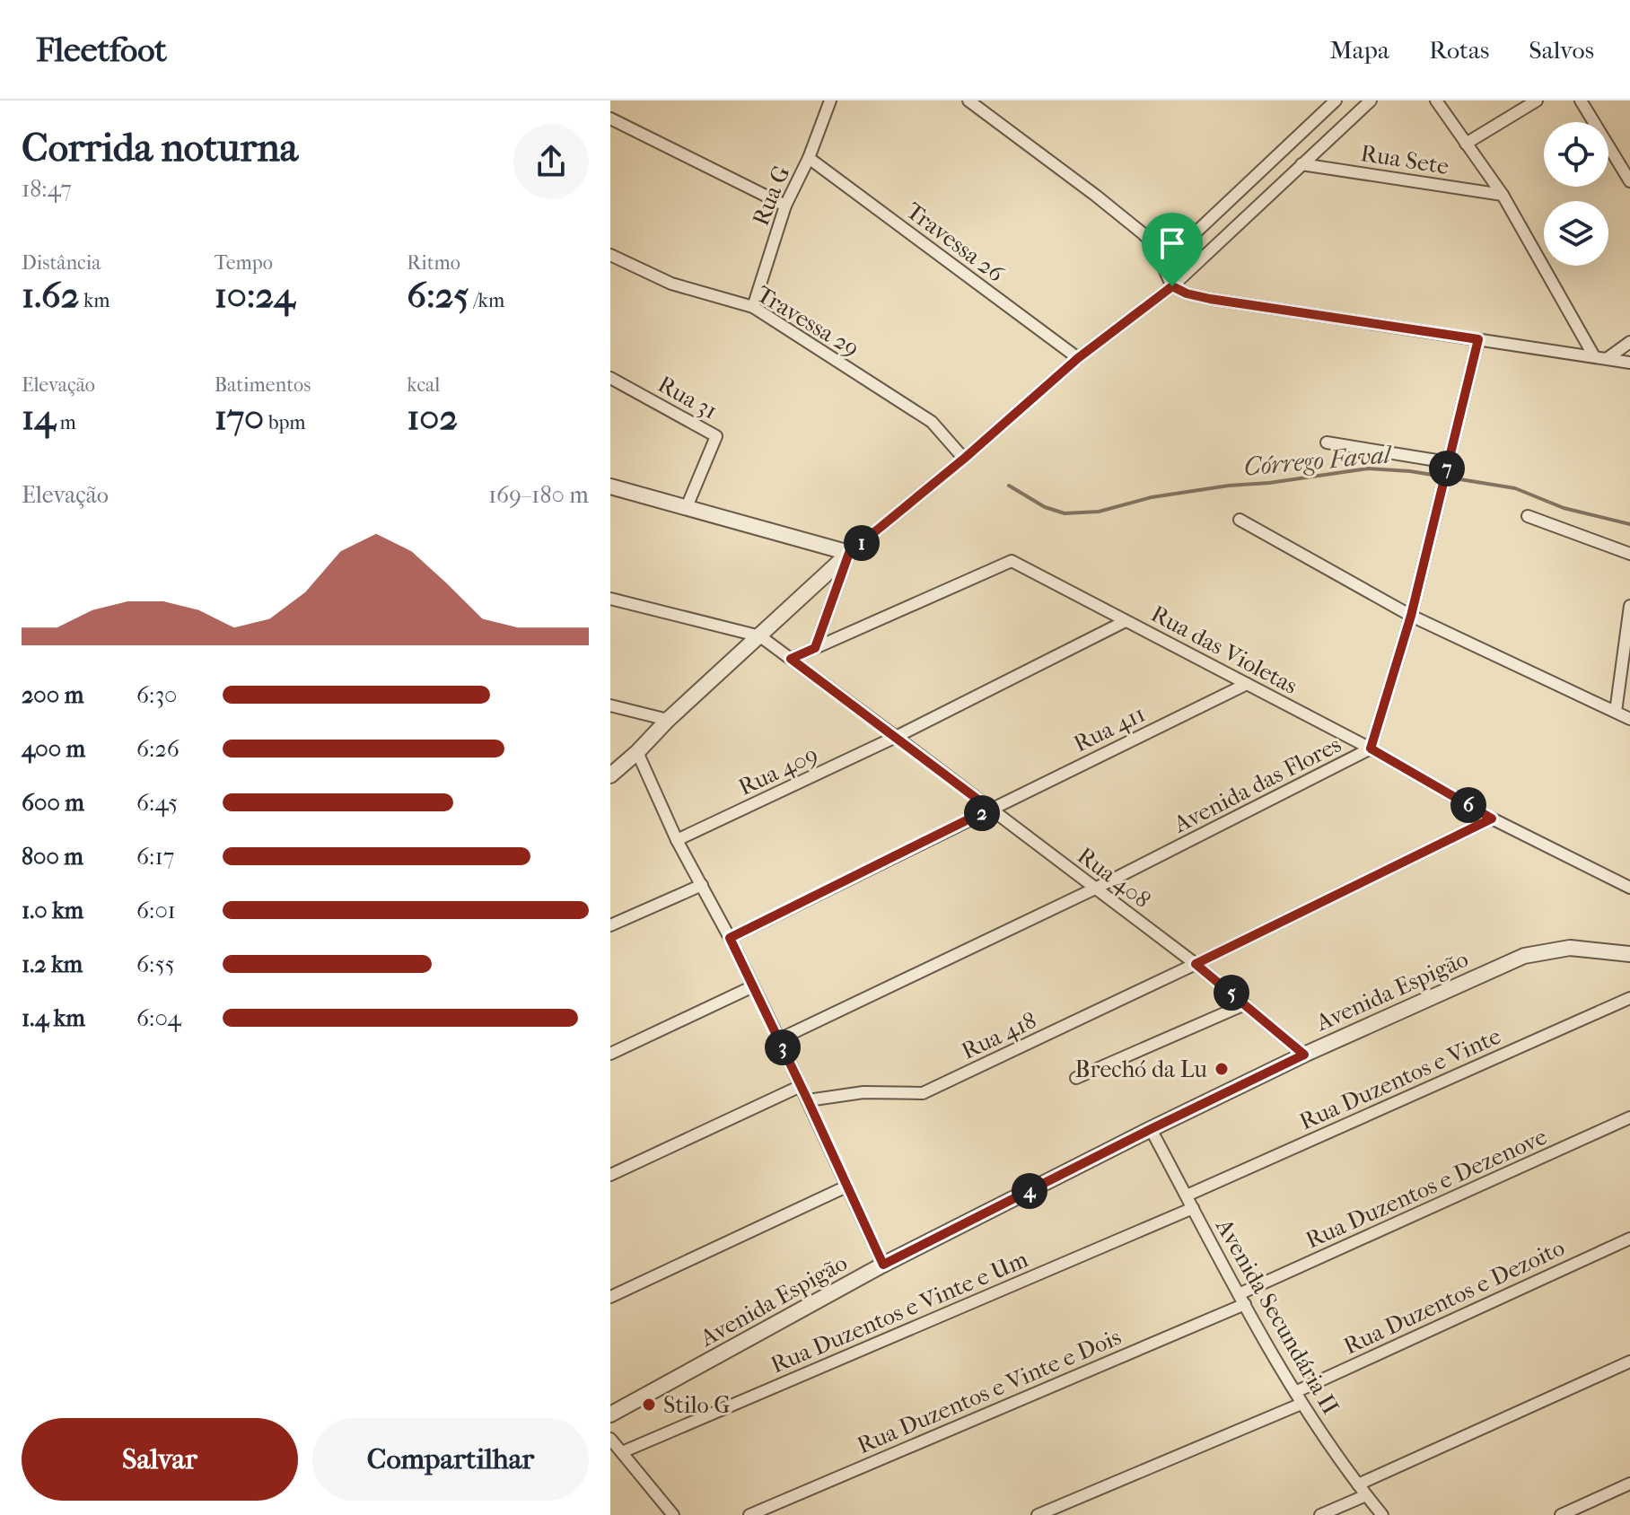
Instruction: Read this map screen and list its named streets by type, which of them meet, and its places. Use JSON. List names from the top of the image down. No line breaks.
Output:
{"streets":{"street":["Rua Sete","Rua G","Travessa 26","Travessa 29","Rua 31","Rua das Violetas","Rua 411","Rua 409","Avenida das Flores","Rua 408","Avenida Espigão","Rua 418","Rua Duzentos e Vinte","Rua Duzentos e Dezenove","Rua Duzentos e Dezoito","Rua Duzentos e Vinte e Um","Avenida Secundária II","Rua Duzentos e Vinte e Dois"]},"crossings":[["Rua G","Travessa 26"],["Rua G","Travessa 29"],["Rua das Violetas","Rua 411"],["Rua das Violetas","Avenida das Flores"],["Rua das Violetas","Rua 408"],["Rua das Violetas","Rua 418"],["Rua 411","Rua 408"],["Rua 409","Rua 408"],["Avenida das Flores","Rua 408"],["Rua 408","Avenida Espigão"],["Rua 408","Rua 418"],["Avenida Espigão","Avenida Secundária II"],["Rua Duzentos e Vinte","Avenida Secundária II"],["Rua Duzentos e Dezenove","Avenida Secundária II"],["Rua Duzentos e Dezenove","Rua Duzentos e Vinte e Dois"],["Rua Duzentos e Dezoito","Avenida Secundária II"],["Rua Duzentos e Vinte e Um","Avenida Secundária II"],["Avenida Secundária II","Rua Duzentos e Vinte e Dois"]],"water":["Córrego Faval"],"places":["Brechó da Lu","Stilo G"],"page":{"header":"Fleetfoot","nav":["Mapa","Rotas","Salvos"],"heading":["Corrida noturna","18:47"],"stats":[["Distância","1.62 km"],["Tempo","10:24"],["Ritmo","6:25 /km"],["Elevação","14 m"],["Batimentos","170 bpm"],["kcal","102"]],"pins":["7","1","6","2","5","3","4"],"chart":["Elevação","169–180 m"],"list":[{"name":"200 m","note":"6:30"},{"name":"400 m","note":"6:26"},{"name":"600 m","note":"6:45"},{"name":"800 m","note":"6:17"},{"name":"1.0 km","note":"6:01"},{"name":"1.2 km","note":"6:55"},{"name":"1.4 km","note":"6:04"}],"buttons":["Salvar","Compartilhar"]}}
